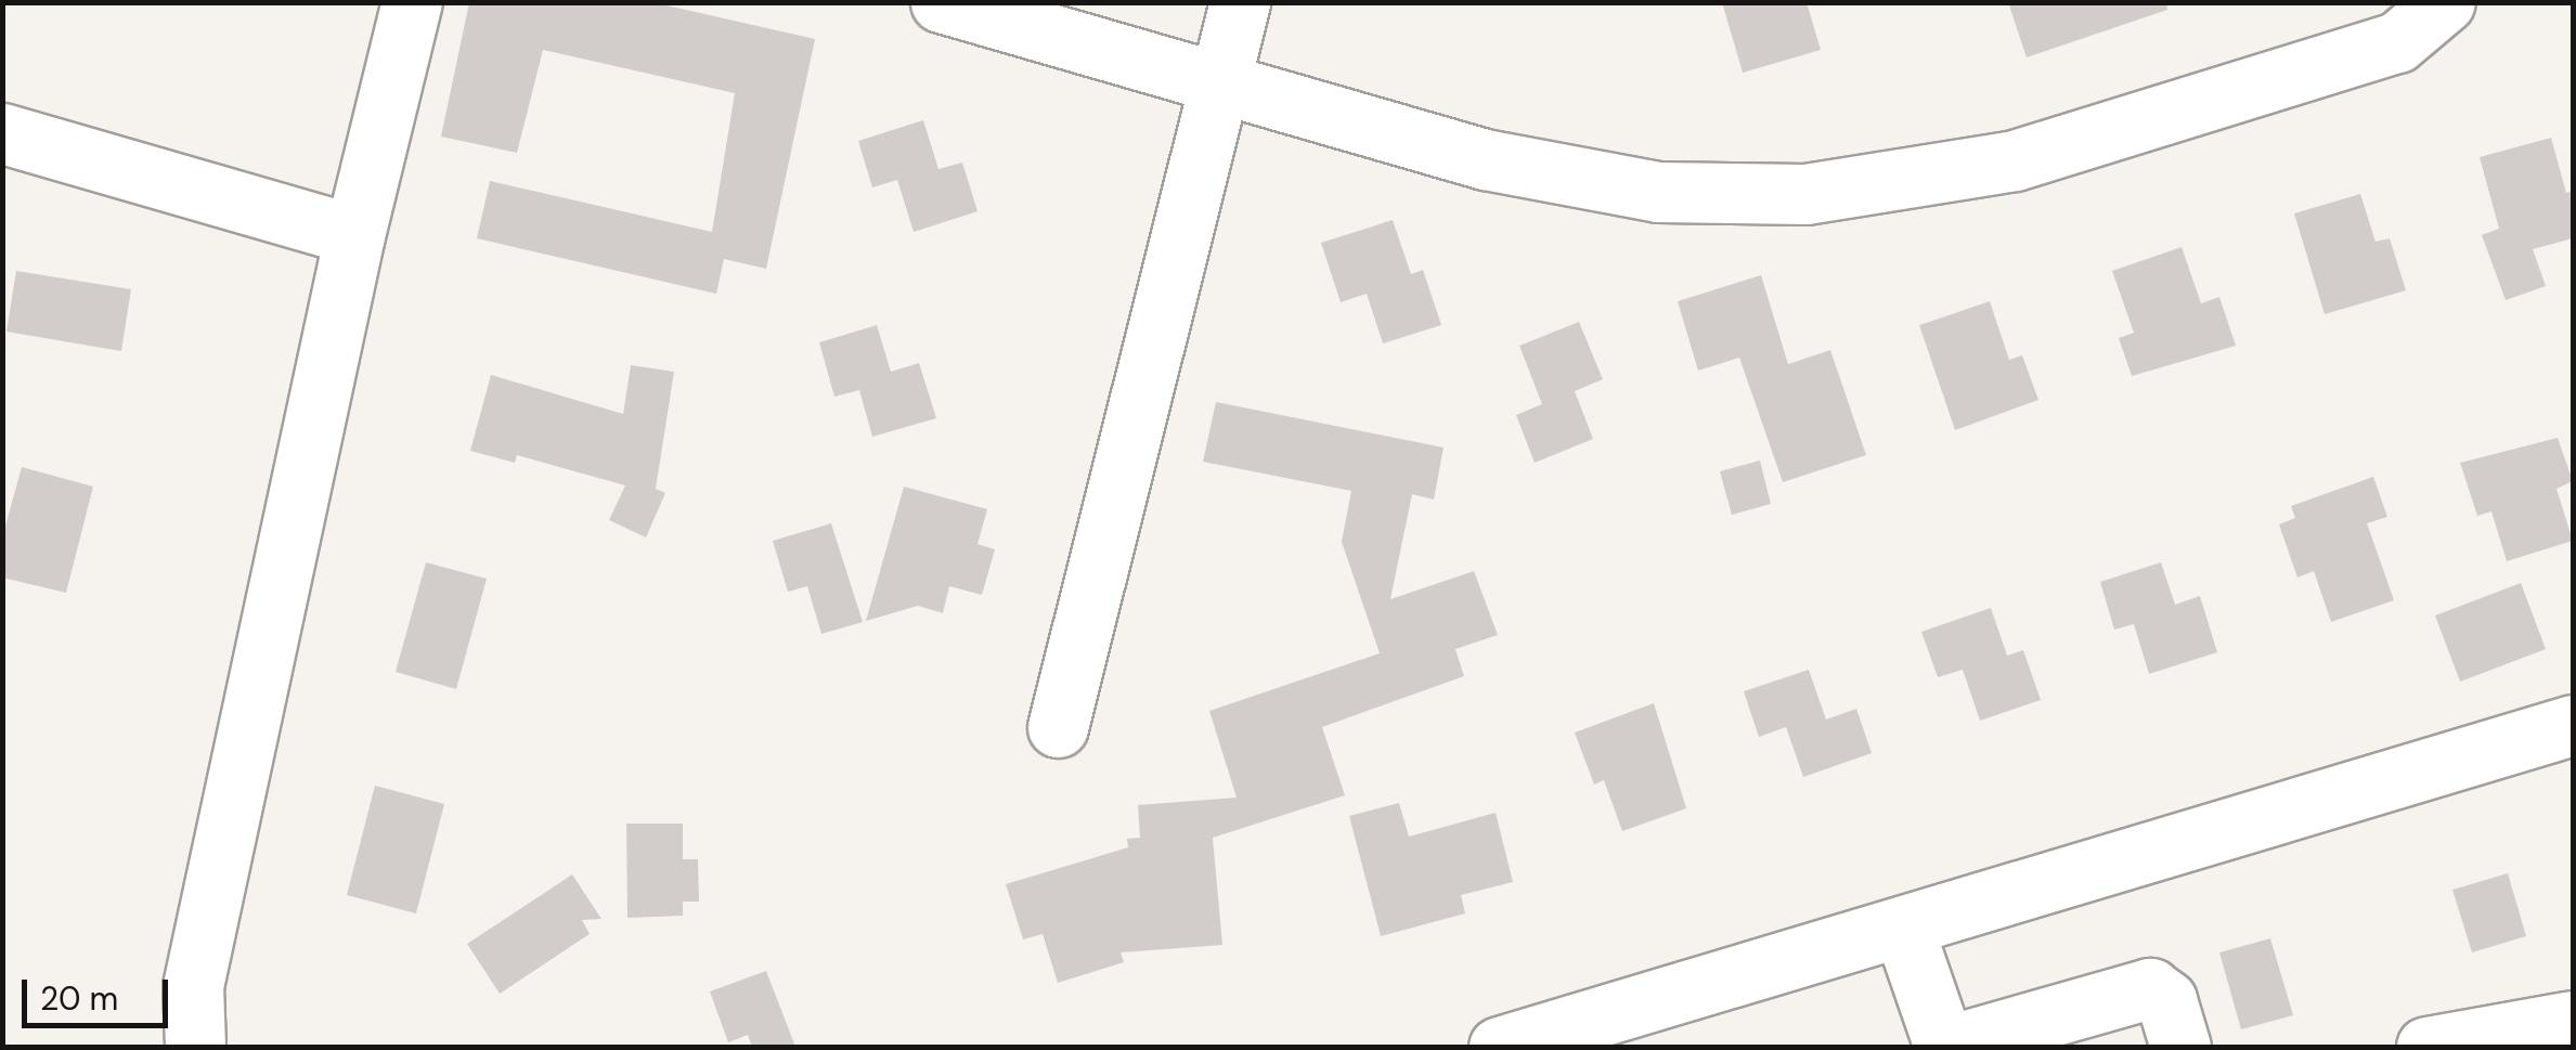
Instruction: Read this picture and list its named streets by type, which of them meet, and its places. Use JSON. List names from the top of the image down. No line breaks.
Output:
{"scale_bar":"20 m"}
